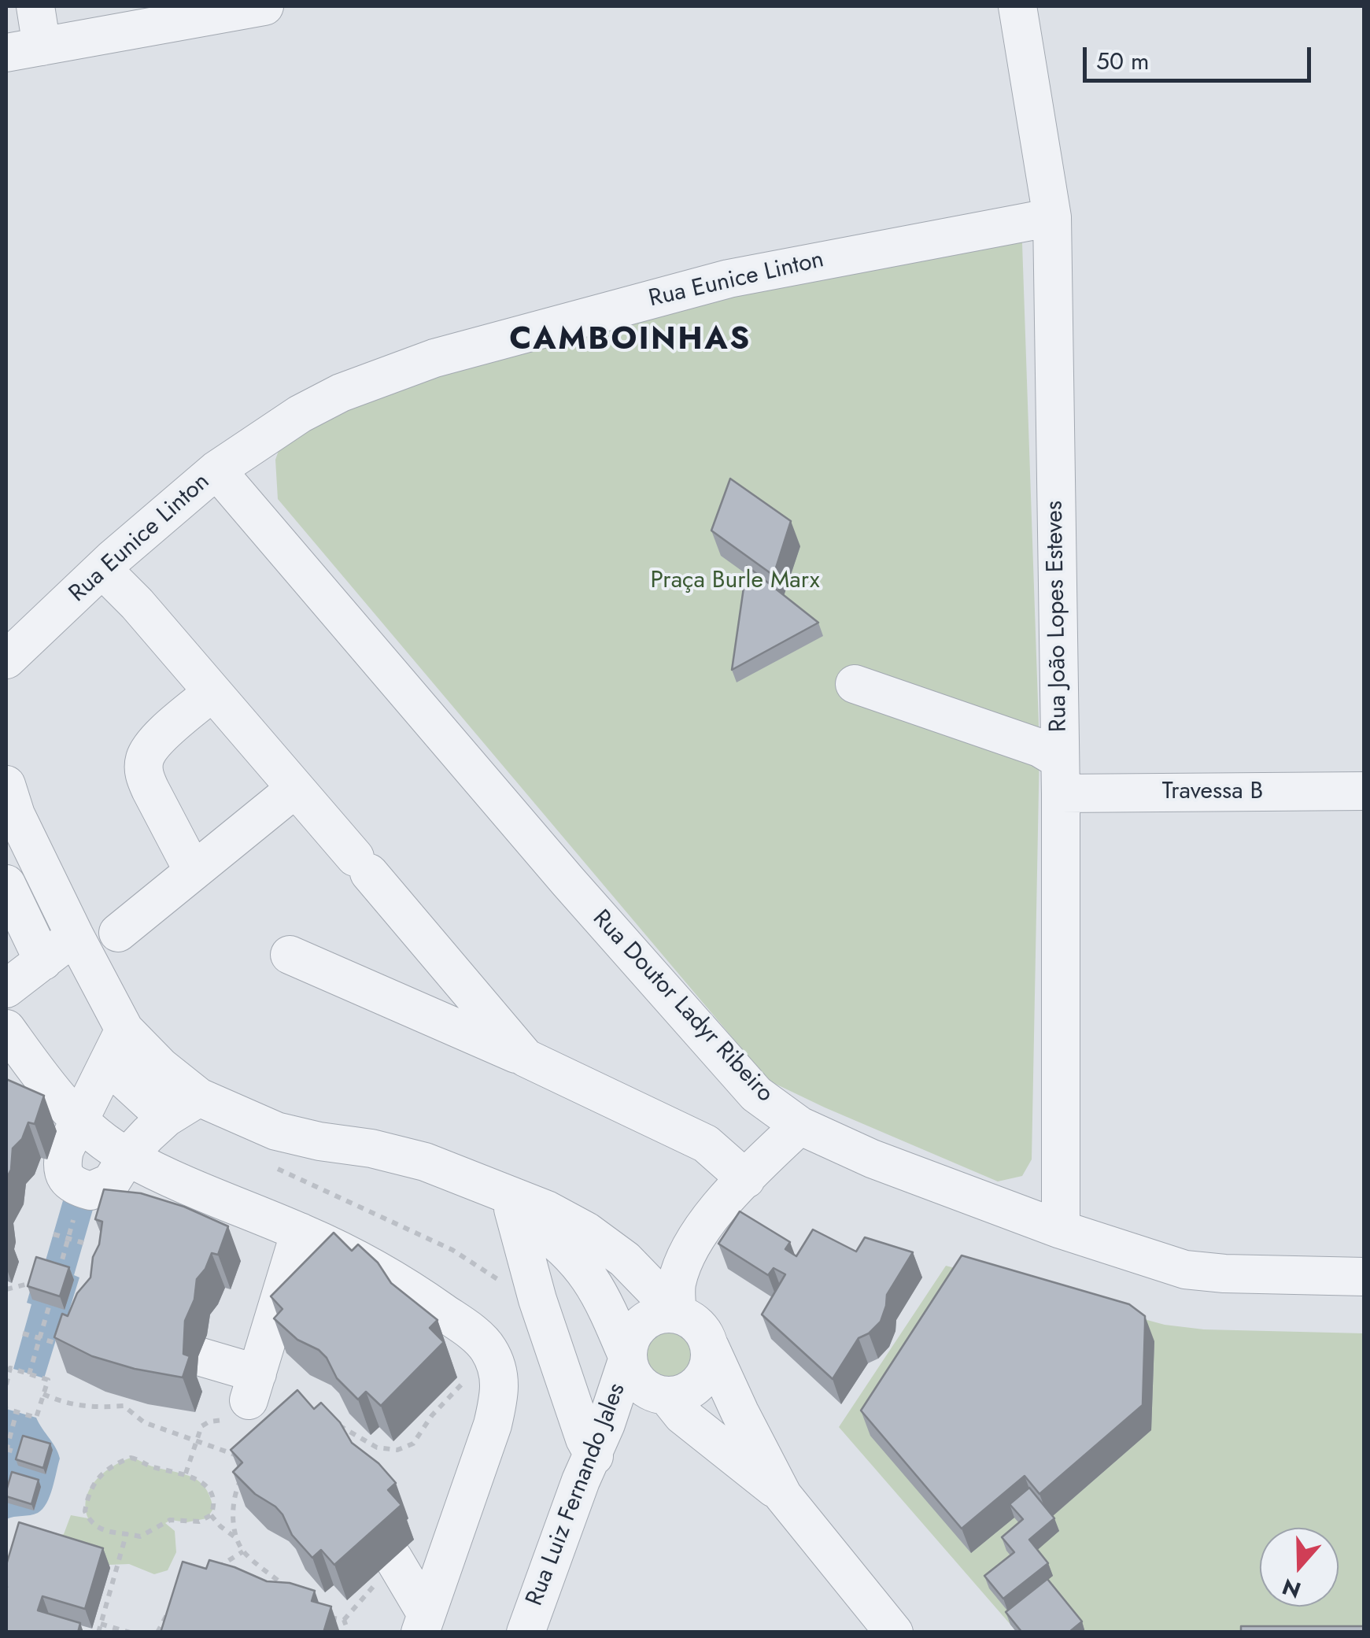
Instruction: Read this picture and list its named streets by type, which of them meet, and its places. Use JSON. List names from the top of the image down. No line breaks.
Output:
{"streets":{"street":["Rua Eunice Linton","Rua João Lopes Esteves","Travessa B","Rua Doutor Ladyr Ribeiro","Rua Luiz Fernando Jales"]},"crossings":[["Rua Eunice Linton","Rua João Lopes Esteves"],["Rua Eunice Linton","Rua Doutor Ladyr Ribeiro"],["Rua João Lopes Esteves","Travessa B"],["Rua João Lopes Esteves","Rua Doutor Ladyr Ribeiro"]],"districts":["CAMBOINHAS"],"parks":["Praça Burle Marx"],"scale_bar":"50 m","north":"bottom"}
